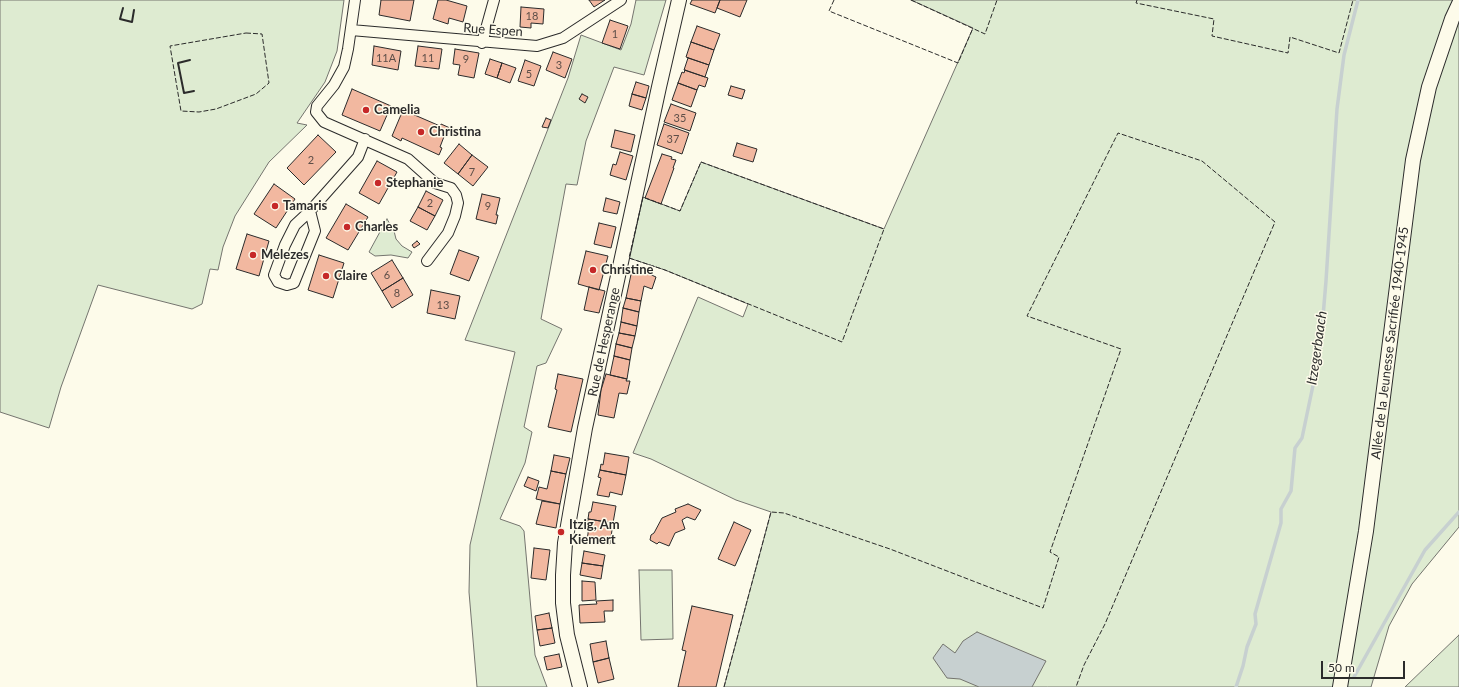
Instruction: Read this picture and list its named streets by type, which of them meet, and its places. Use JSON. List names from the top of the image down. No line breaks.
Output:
{"streets":{"main road":["Rue de Hesperange","Allée de la Jeunesse Sacrifiée 1940-1945"],"street":["Rue Espen"]},"water":["Itzegerbaach"],"places":["Camelia","Christina","Stephanie","Tamaris","Charles","Melezes","Christine","Claire","Itzig, Am Kiemert"],"house_numbers":["18","1","11A","11","9","3","5","35","37","2","7","2","9","6","8","13"],"scale_bar":"50 m"}
